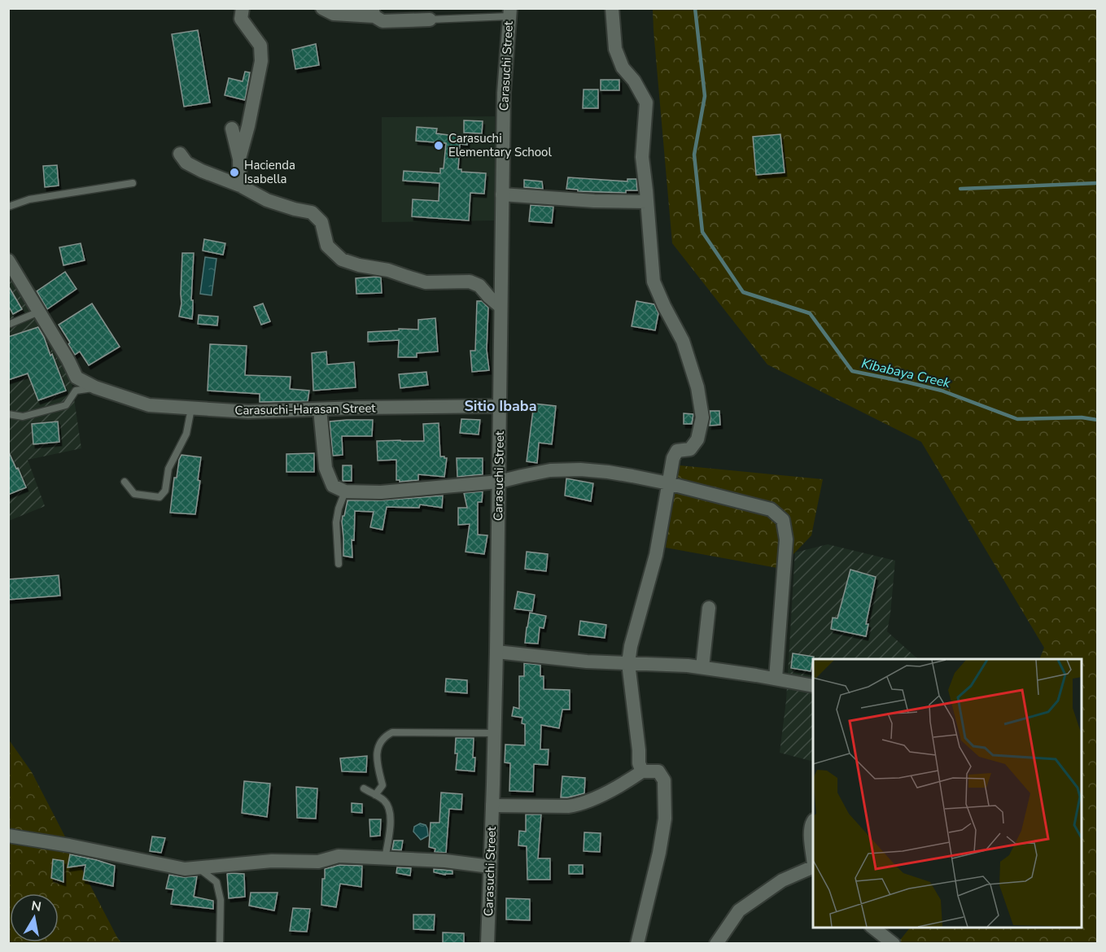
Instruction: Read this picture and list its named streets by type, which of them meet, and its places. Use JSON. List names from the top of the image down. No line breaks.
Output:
{"streets":{"street":["Carasuchi Street","Carasuchi-Harasan Street"]},"crossings":[["Carasuchi Street","Carasuchi-Harasan Street"]],"districts":["Sitio Ibaba"],"water":["Kibabaya Creek"],"places":["Carasuchi Elementary School","Hacienda Isabella"],"north":"top"}
